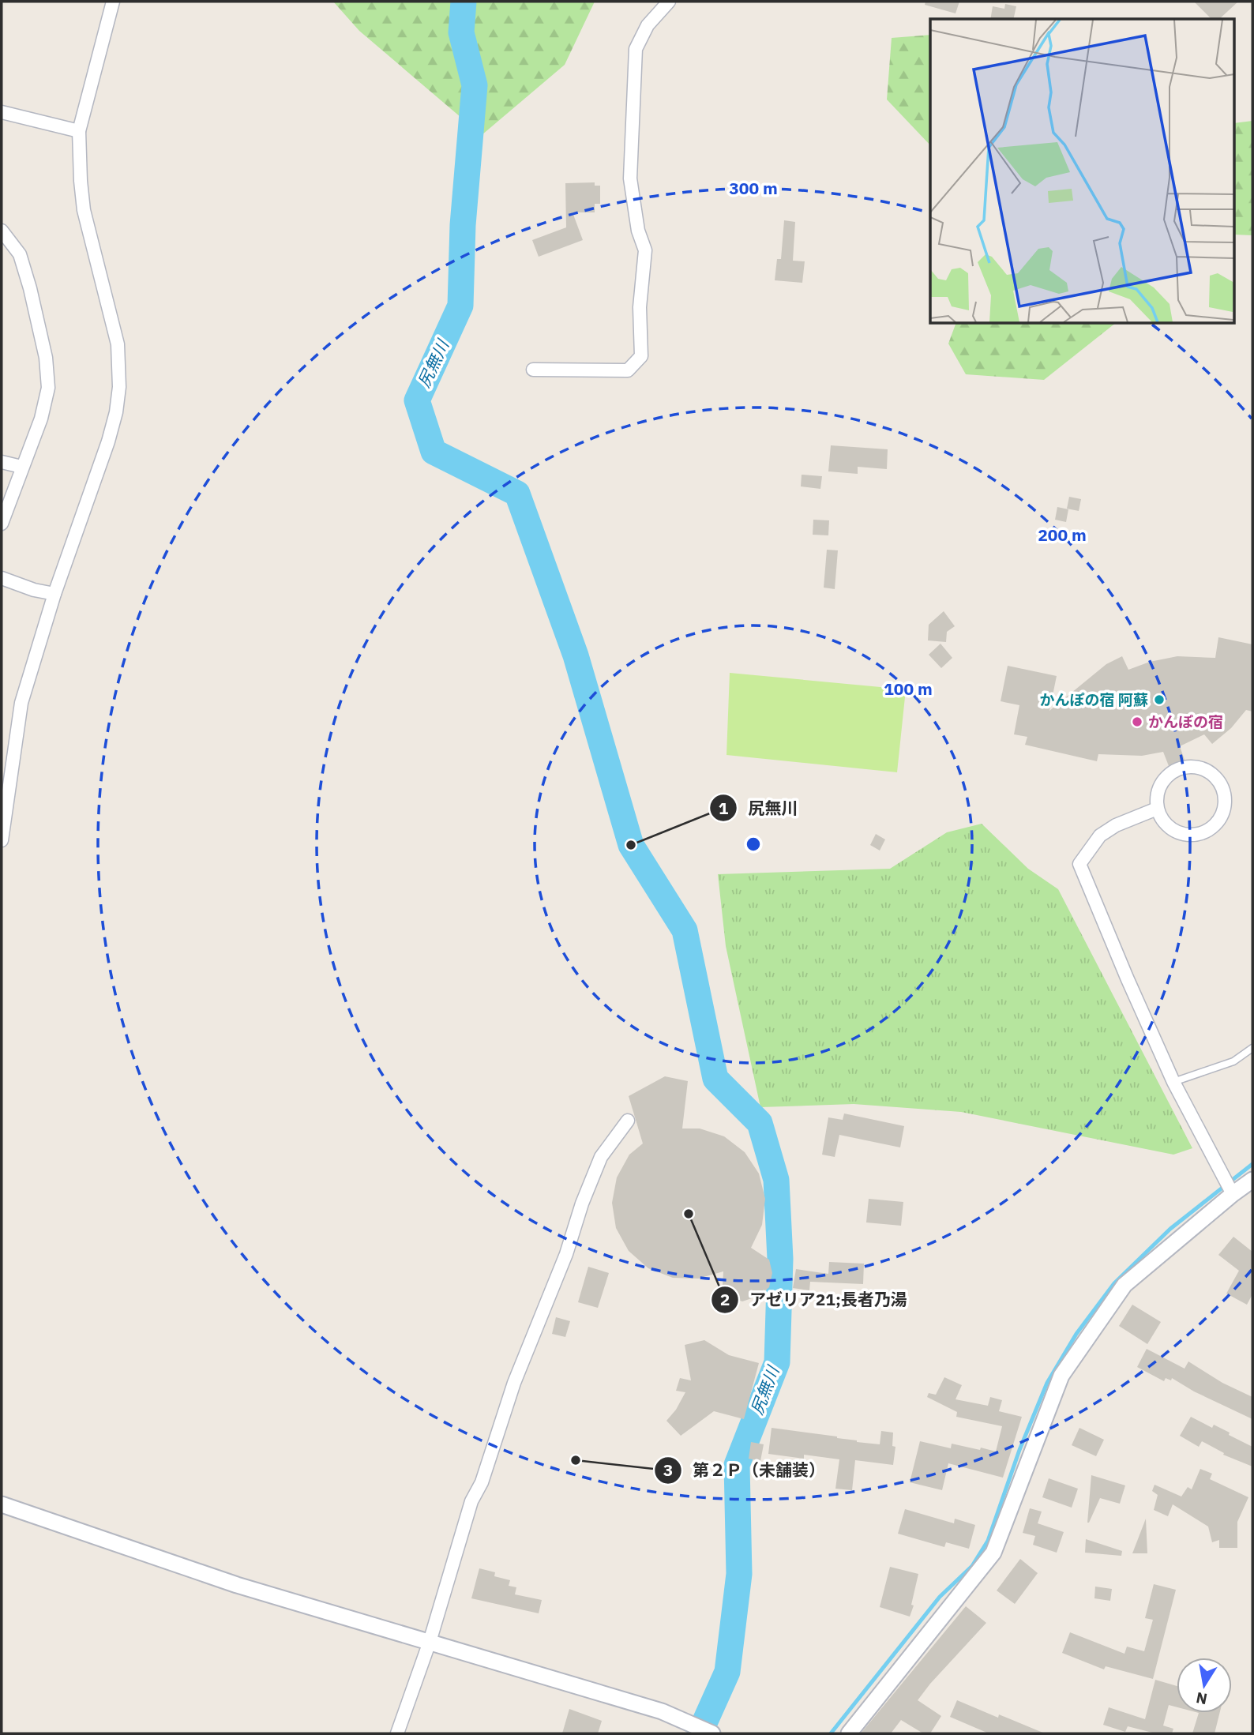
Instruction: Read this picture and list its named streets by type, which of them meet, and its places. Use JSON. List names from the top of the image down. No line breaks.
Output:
{"water":["尻無川"],"places":["かんぽの宿 阿蘇","かんぽの宿","尻無川","アゼリア21;長者乃湯","第２Ｐ（未舗装）"],"north":"bottom","rings":["300 m","200 m","100 m"]}
